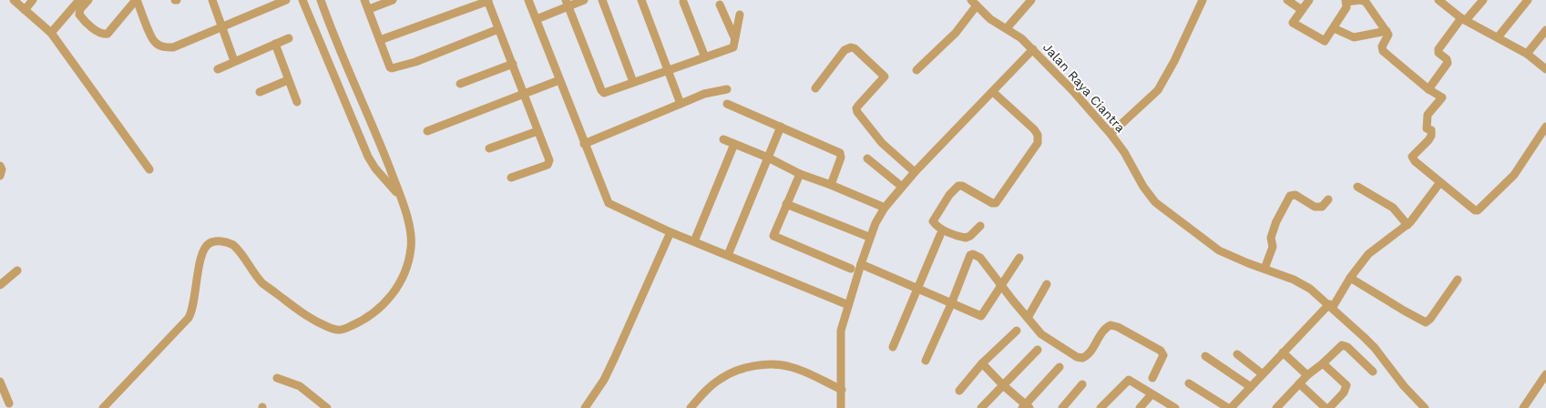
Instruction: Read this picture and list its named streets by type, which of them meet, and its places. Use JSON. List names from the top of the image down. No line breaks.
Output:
{"streets":{"street":["Jalan Raya Ciantra"]}}
